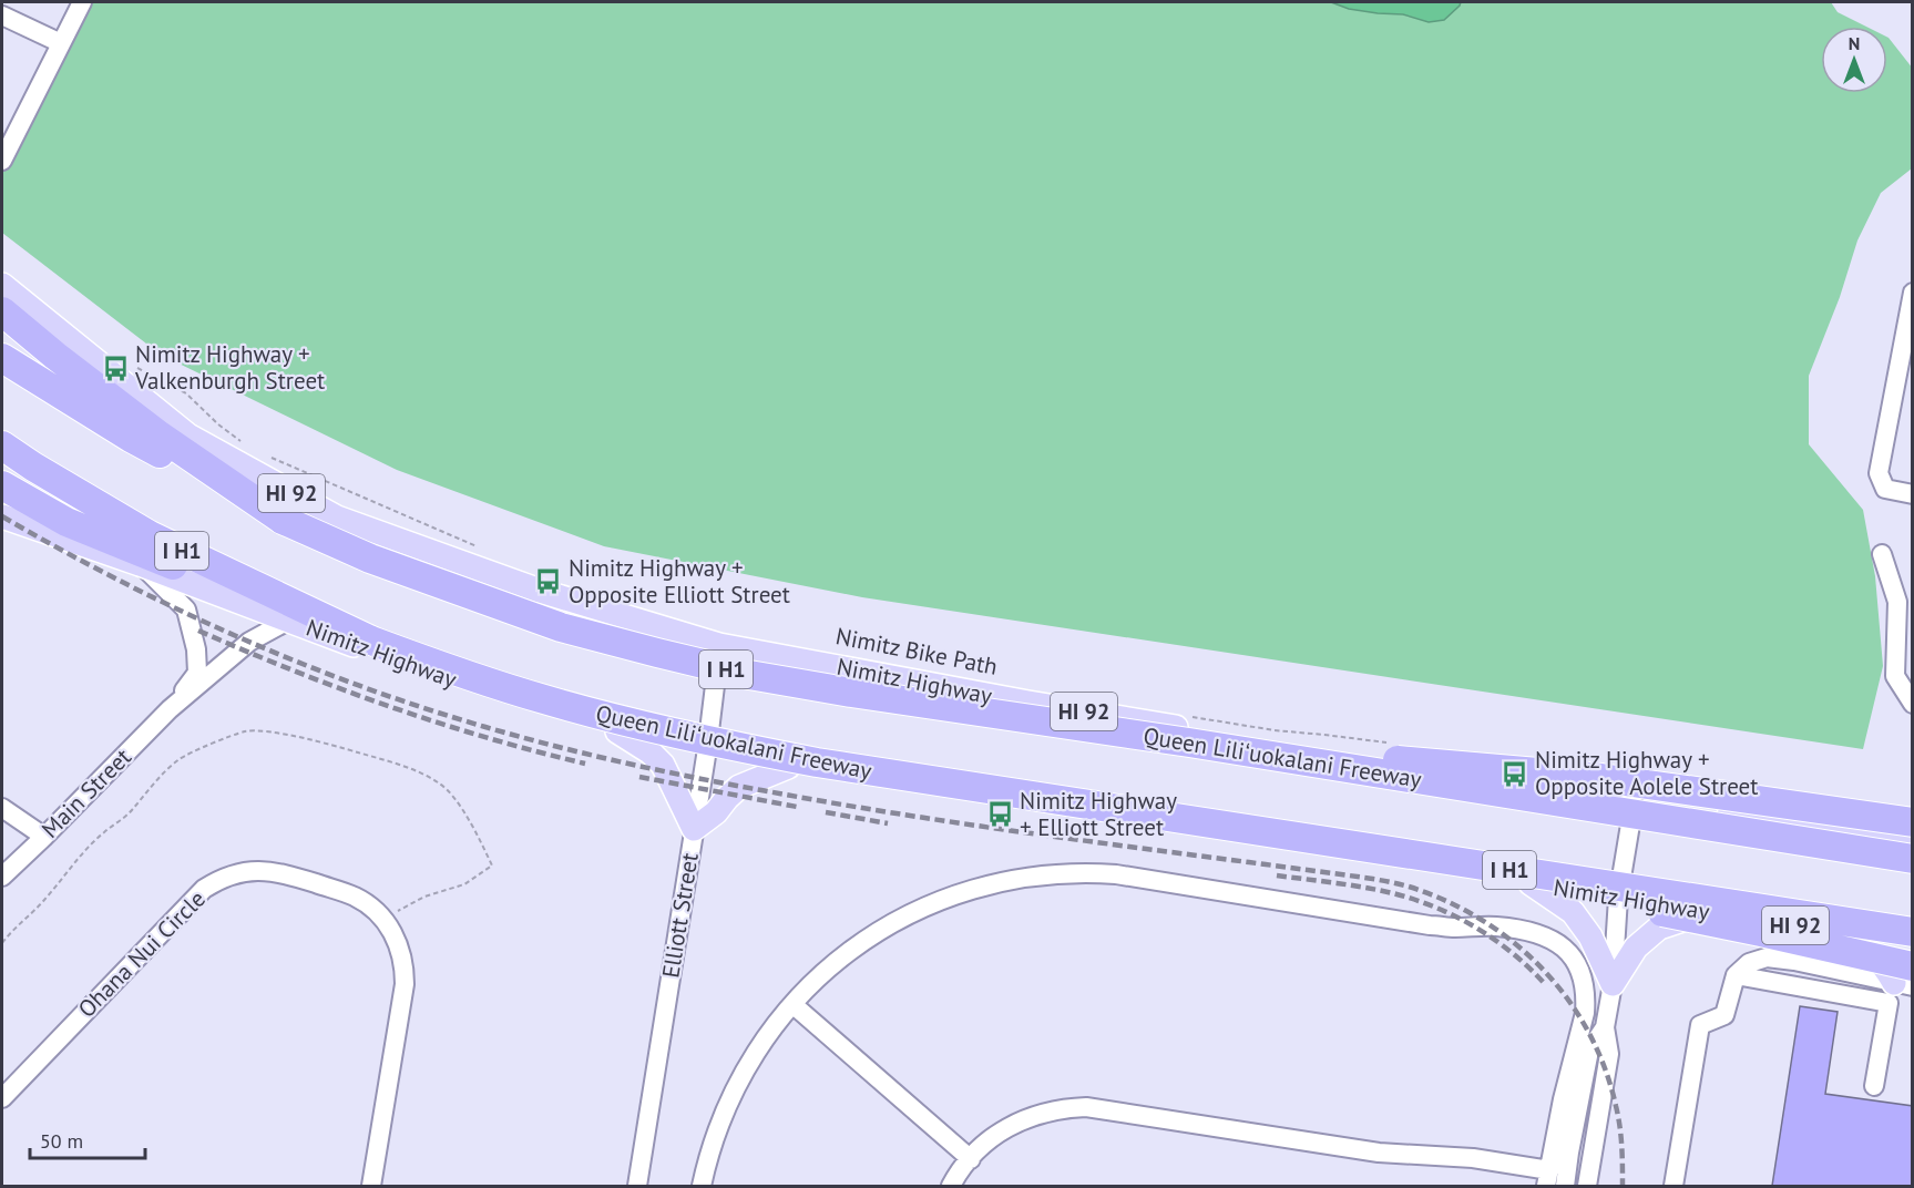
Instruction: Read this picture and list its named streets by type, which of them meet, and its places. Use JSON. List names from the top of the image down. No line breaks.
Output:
{"streets":{"highway":["I H1","Queen Liliʻuokalani Freeway"],"main road":["HI 92","Nimitz Highway"],"street":["Main Street","Elliott Street","Ohana Nui Circle"]},"crossings":[["Nimitz Highway","Main Street"],["Nimitz Highway","Elliott Street"]],"places":{"bus stop":["Nimitz Highway + Valkenburgh Street","Nimitz Highway + Opposite Elliott Street","Nimitz Highway + Opposite Aolele Street","Nimitz Highway + Elliott Street"]},"scale_bar":"50 m","north":"top"}
